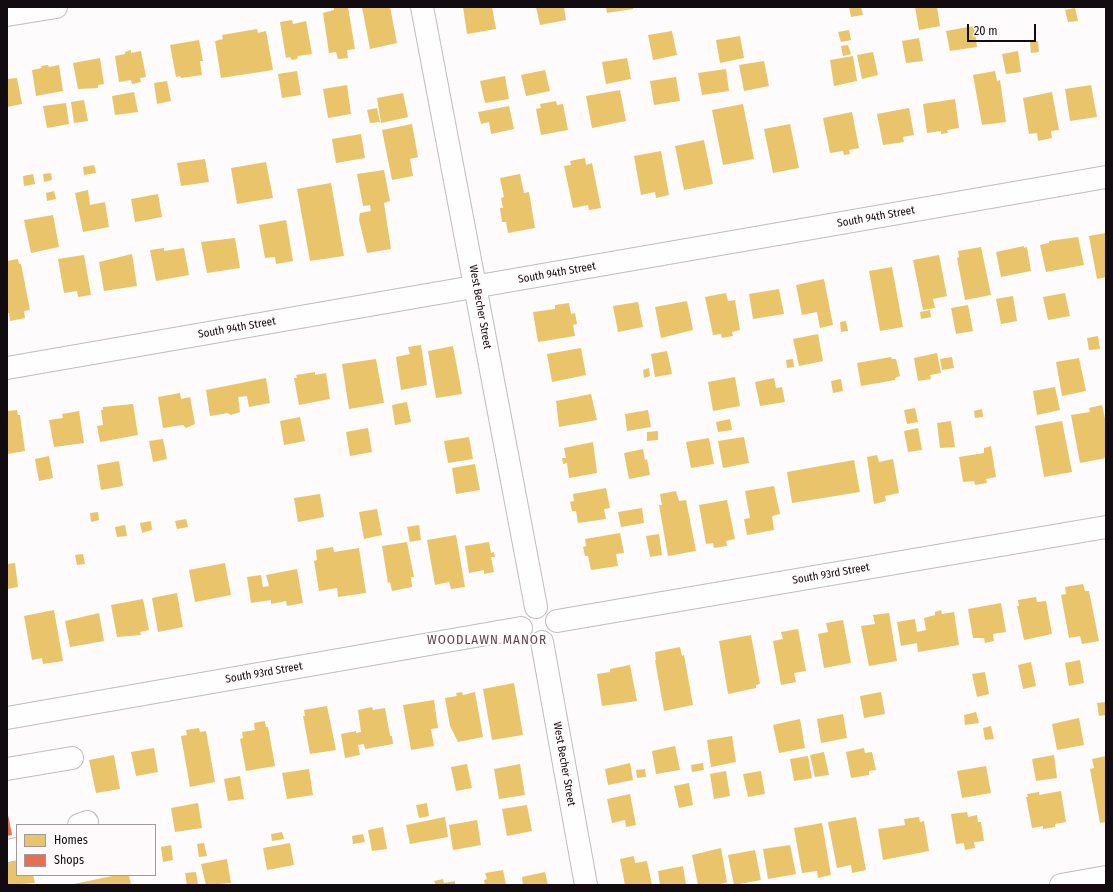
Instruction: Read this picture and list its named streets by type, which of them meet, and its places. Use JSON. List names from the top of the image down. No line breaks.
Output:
{"streets":{"street":["South 94th Street","West Becher Street","South 93rd Street"]},"crossings":[["South 94th Street","West Becher Street"],["West Becher Street","South 93rd Street"]],"districts":["WOODLAWN MANOR"],"legend":["Homes","Shops"],"scale_bar":"20 m"}
